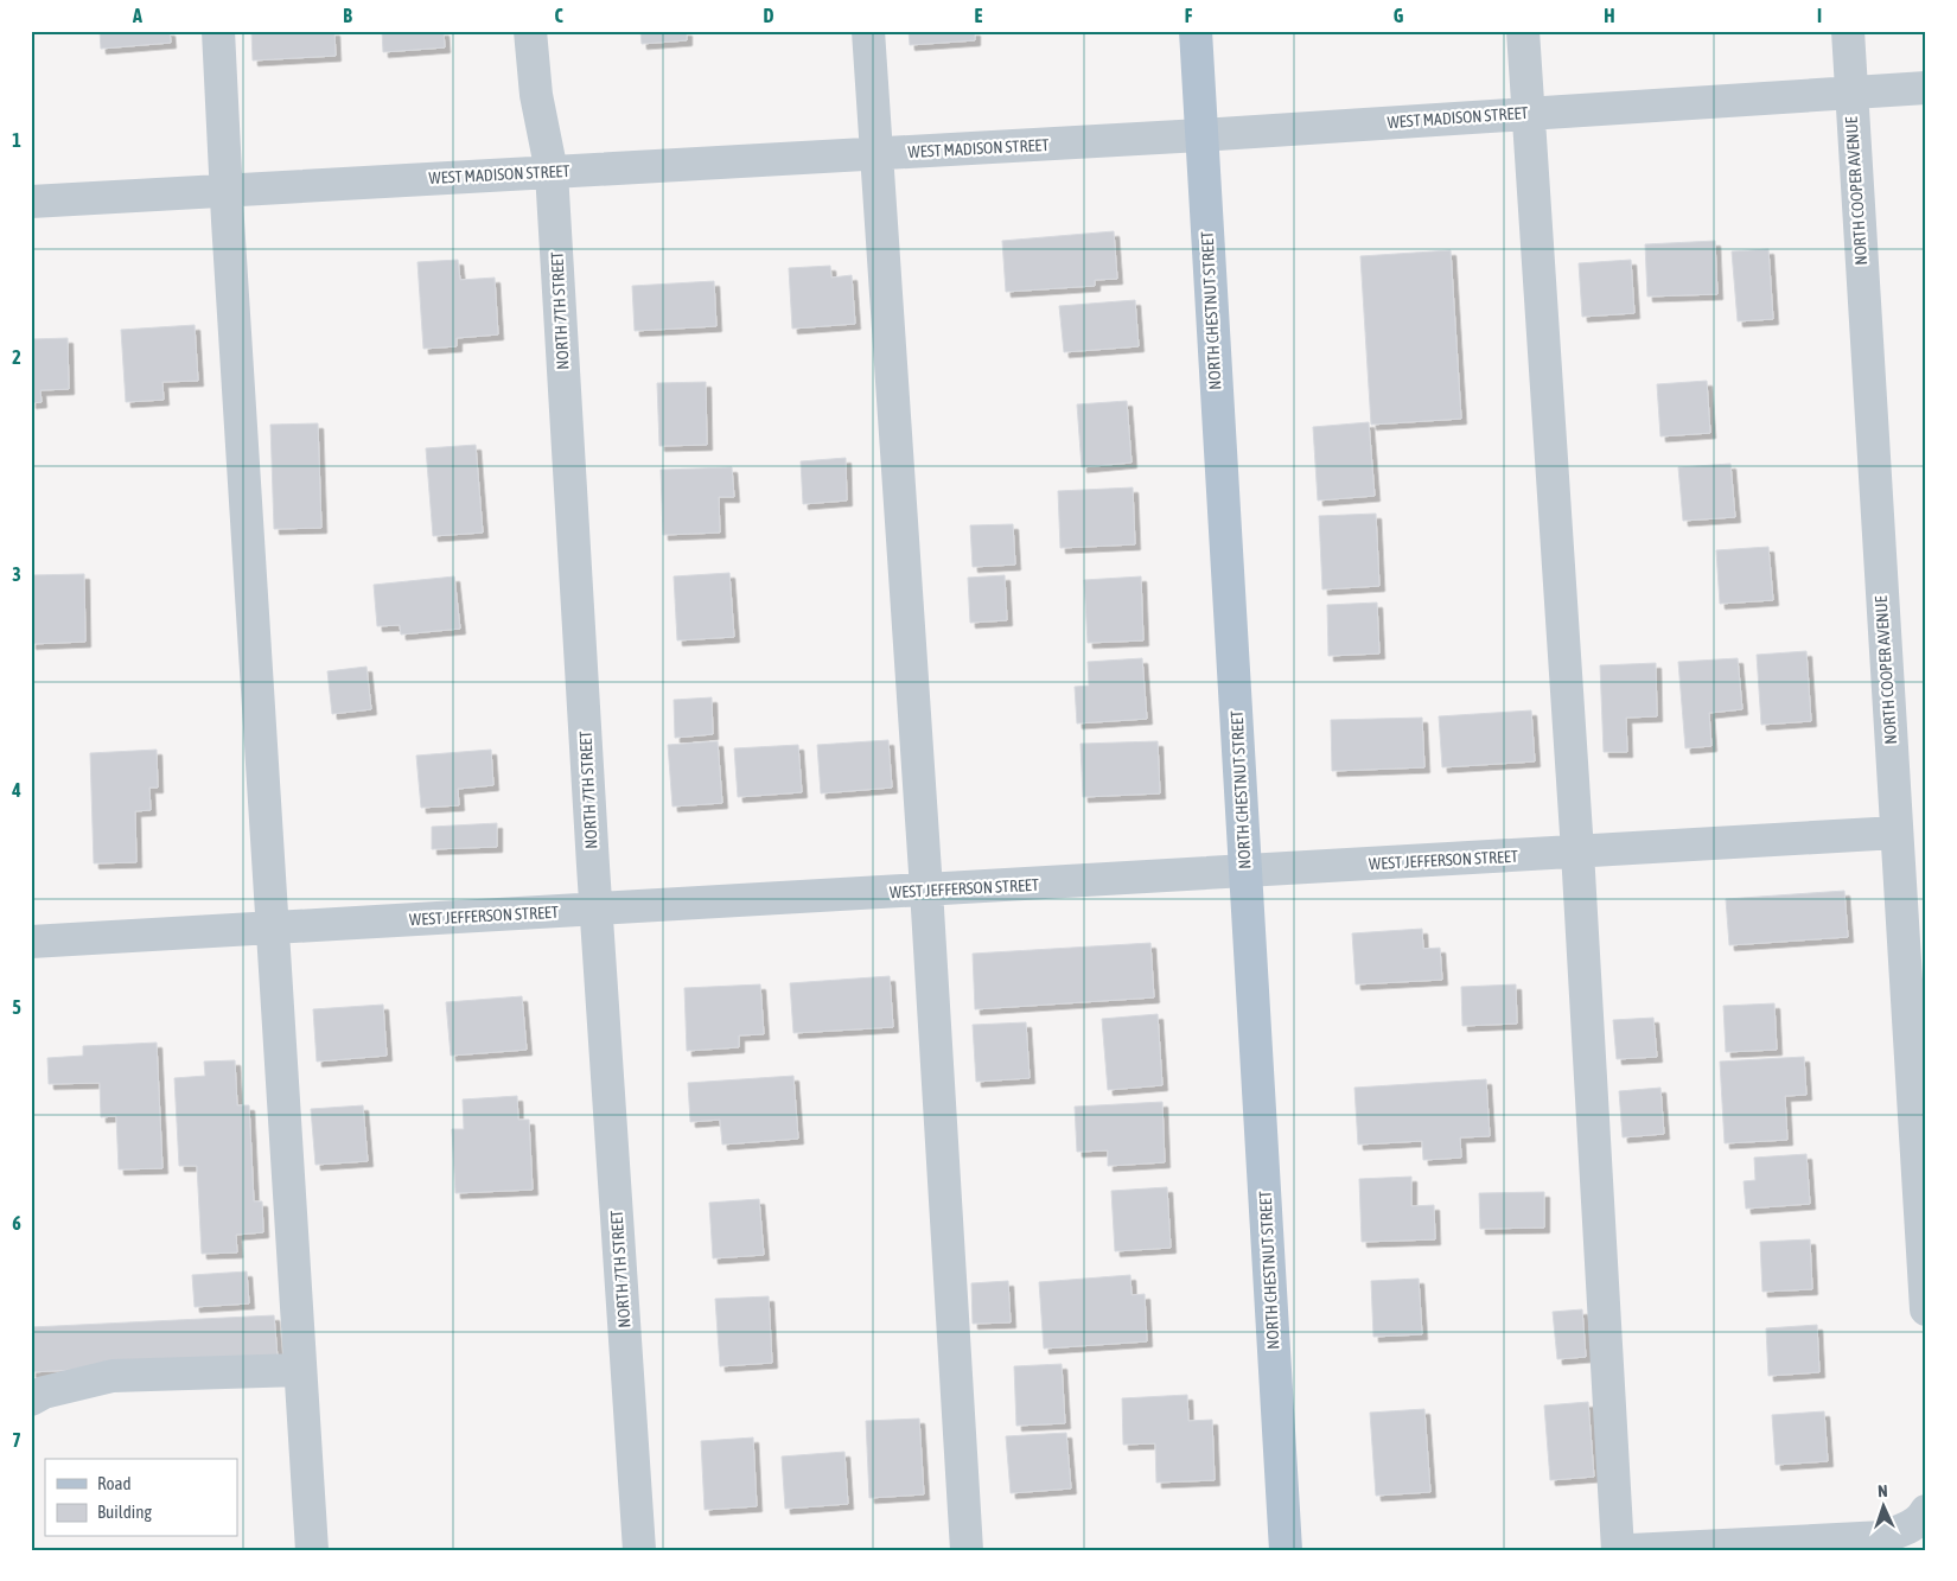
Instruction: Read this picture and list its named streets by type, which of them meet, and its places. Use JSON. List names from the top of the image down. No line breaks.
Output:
{"streets":{"main road":["NORTH CHESTNUT STREET"],"street":["WEST MADISON STREET","NORTH COOPER AVENUE","NORTH 7TH STREET","WEST JEFFERSON STREET"]},"crossings":[["WEST MADISON STREET","NORTH COOPER AVENUE"],["WEST MADISON STREET","NORTH 7TH STREET"],["WEST MADISON STREET","NORTH CHESTNUT STREET"],["NORTH COOPER AVENUE","WEST JEFFERSON STREET"],["NORTH 7TH STREET","WEST JEFFERSON STREET"],["NORTH CHESTNUT STREET","WEST JEFFERSON STREET"]],"legend":["Road","Building"],"north":"top","grid":{"columns":["A","B","C","D","E","F","G","H","I"],"rows":["1","2","3","4","5","6","7"]}}
